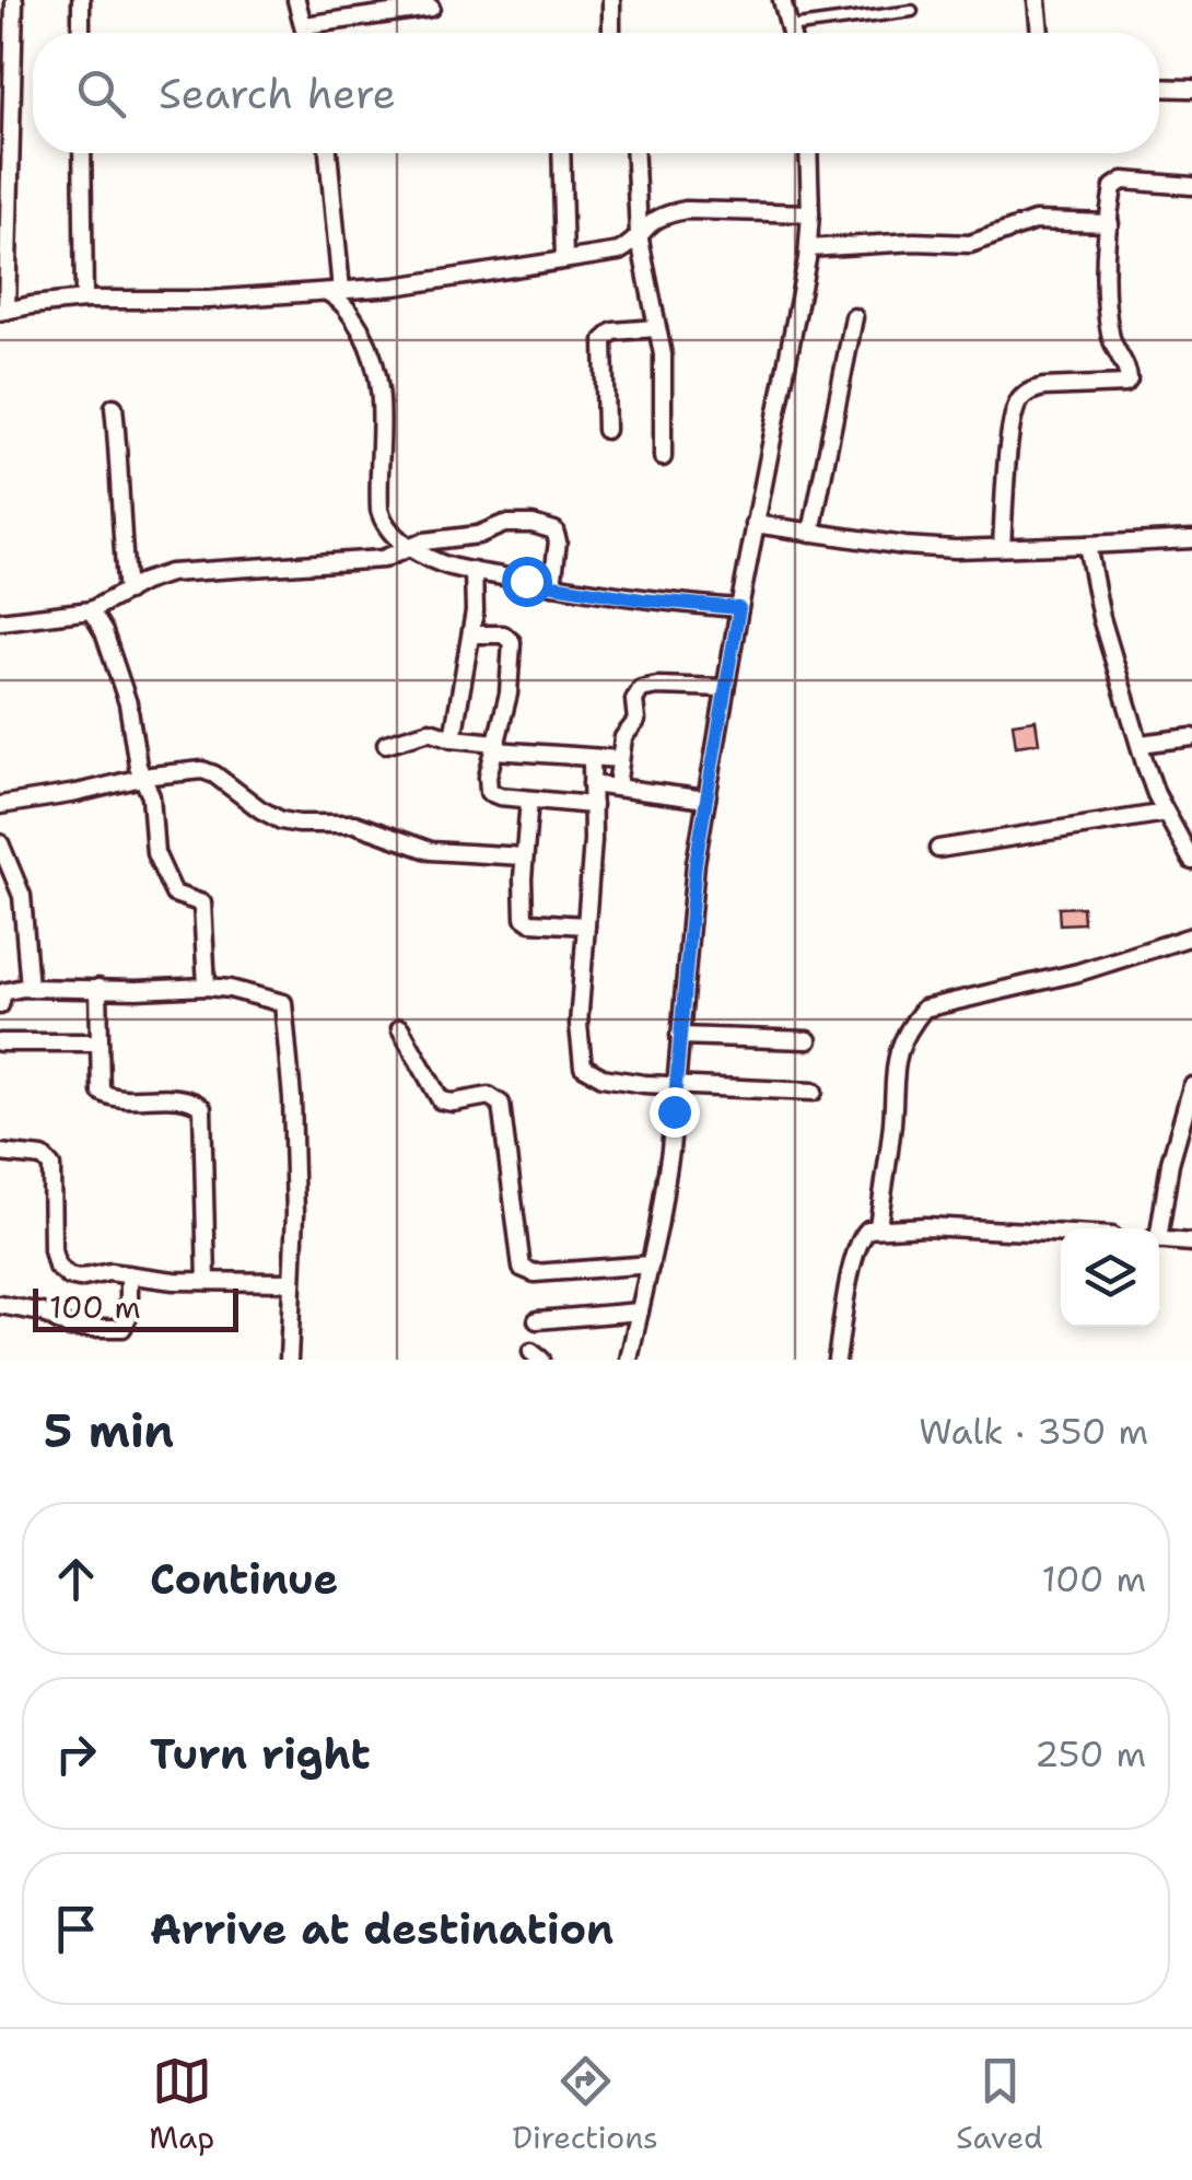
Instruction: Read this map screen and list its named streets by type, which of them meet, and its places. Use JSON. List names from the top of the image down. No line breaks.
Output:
{"scale_bar":"100 m","page":{"search":"Search here","scale":"100 m","heading":["5 min","Walk · 350 m"],"list":[["Continue","100 m"],["Turn right","250 m"],"Arrive at destination"],"nav":["Map","Directions","Saved"]}}
